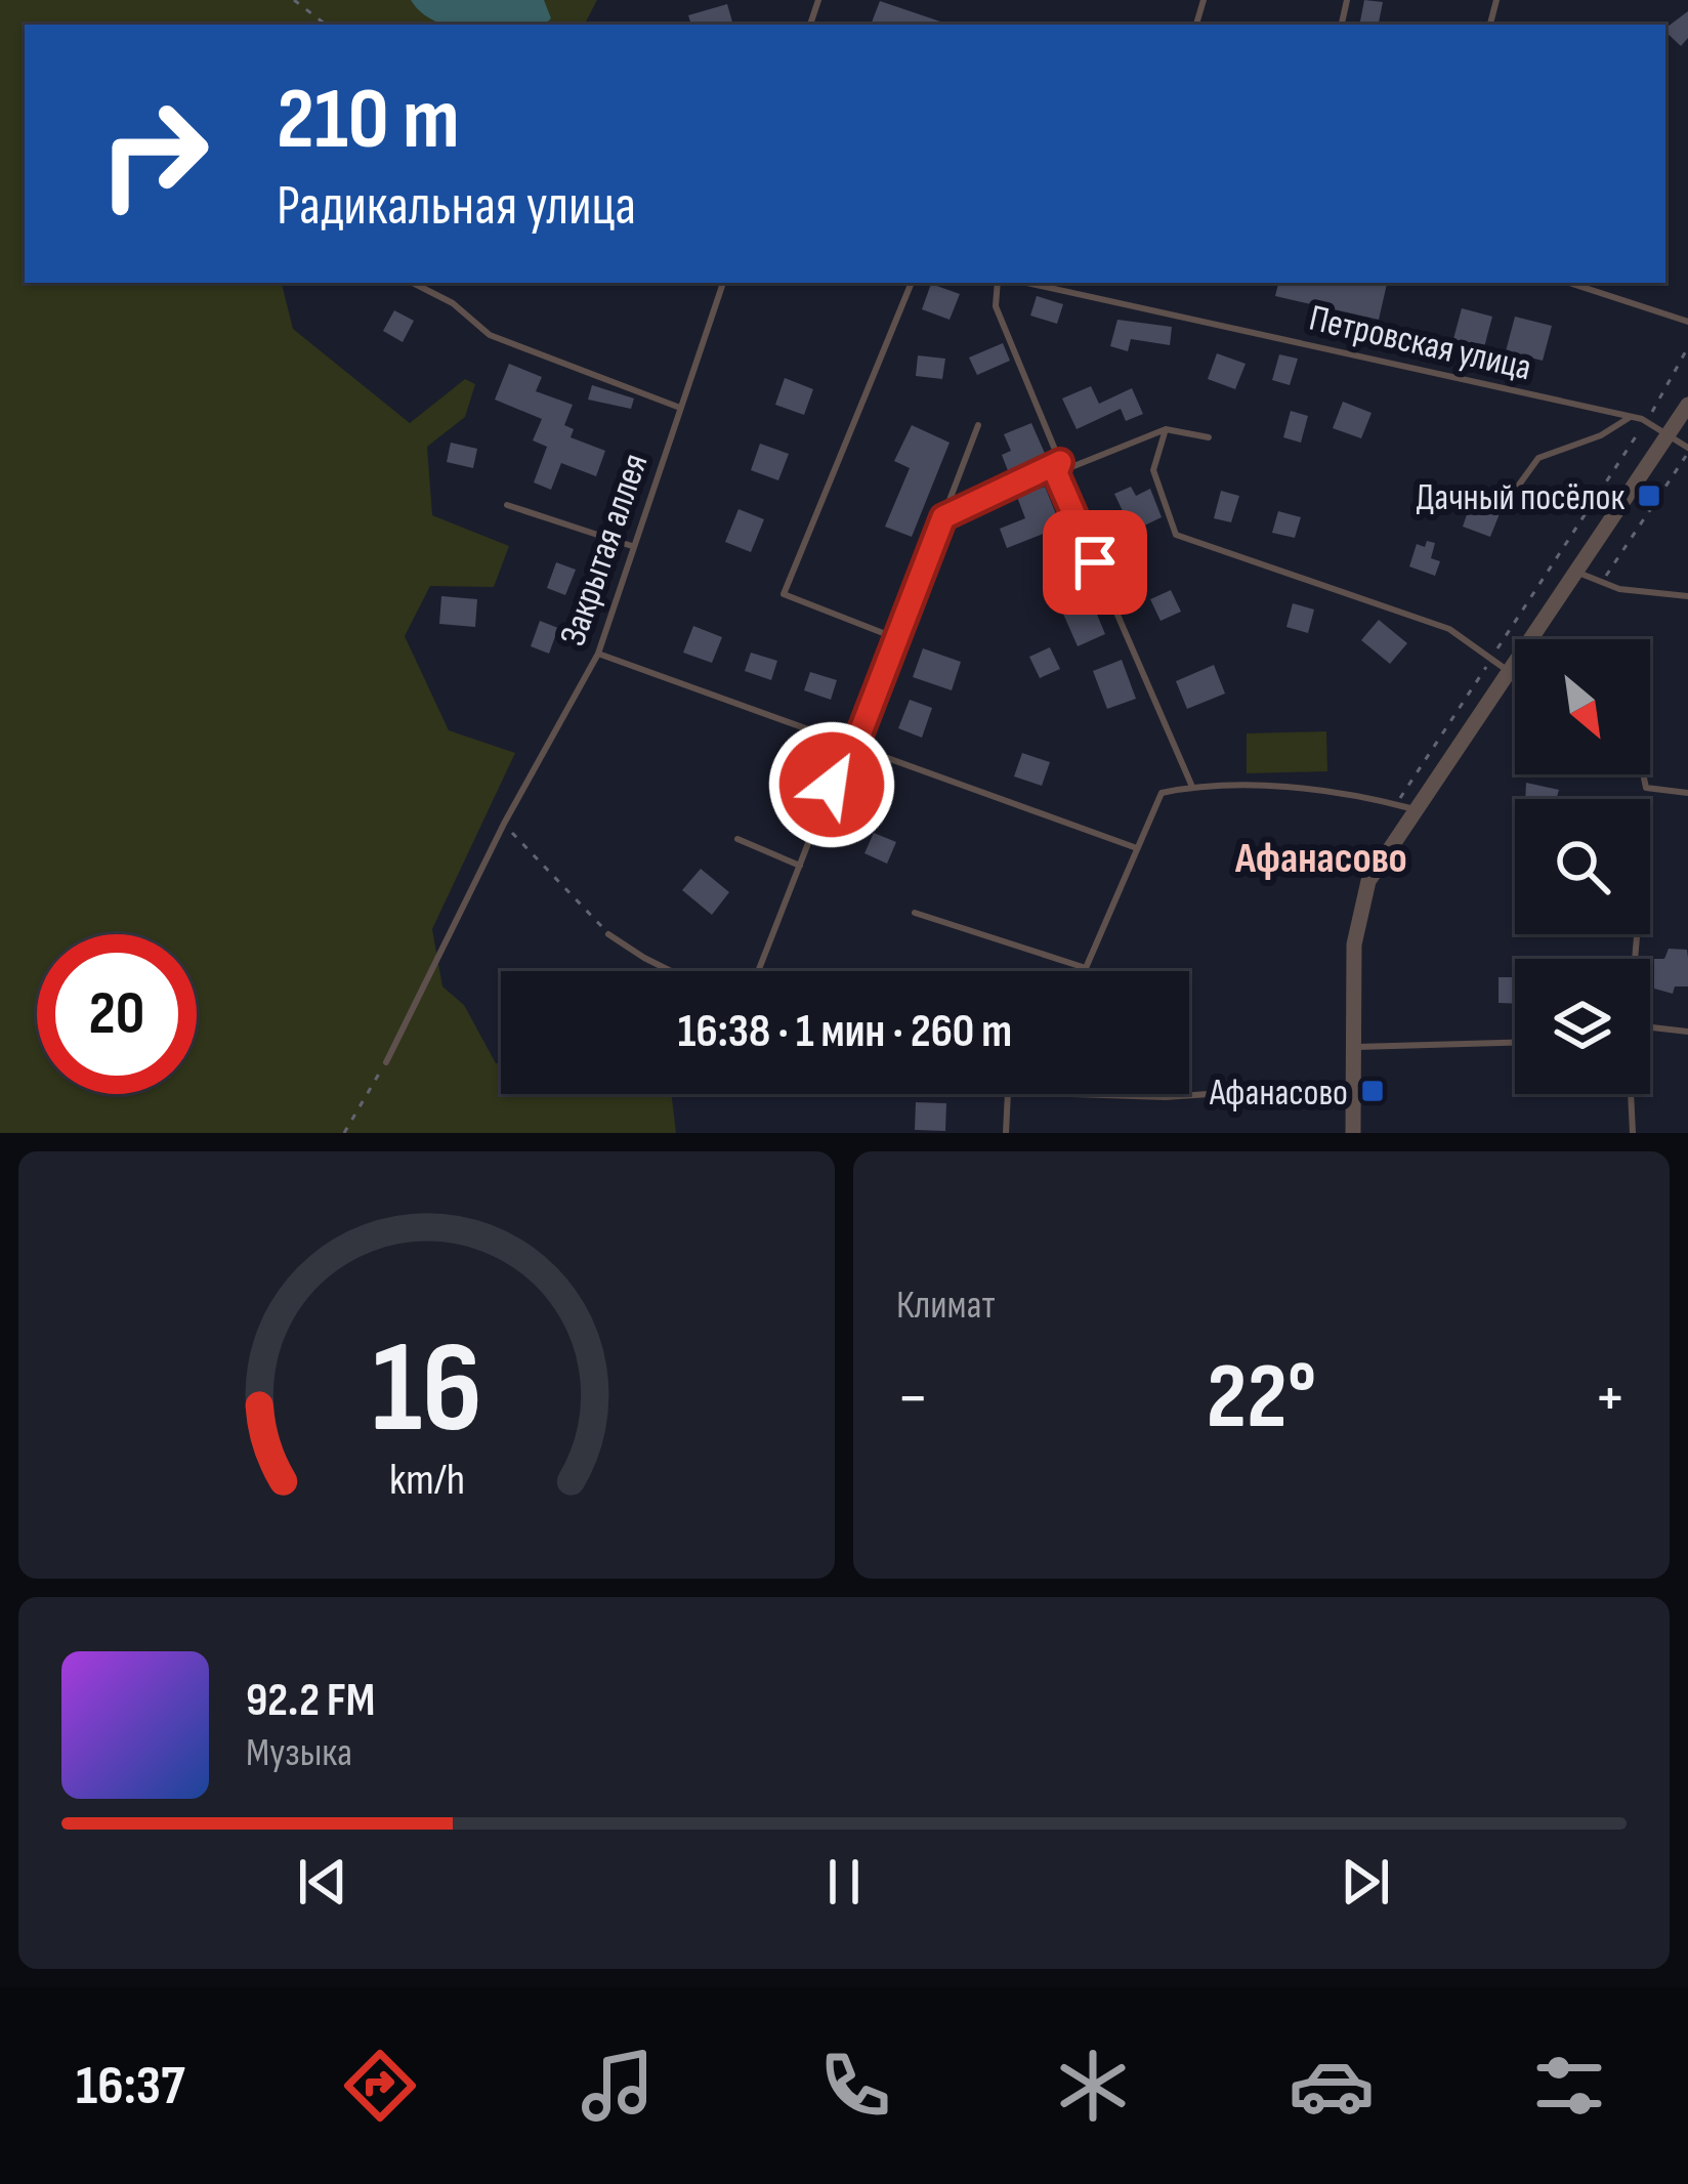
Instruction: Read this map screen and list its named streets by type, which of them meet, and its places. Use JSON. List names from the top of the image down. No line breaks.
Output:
{"streets":{"lane":["Петровская улица","Закрытая аллея"]},"districts":["Афанасово"],"places":{"transit":["Дачный посёлок","Афанасово"]},"north":"bottom right","page":{"turn":["210 m","Радикальная улица"],"limit":"20","trip":"16:38 · 1 мин · 260 m","tile":"Климат","heat":["−","22°","+"],"song":["92.2 FM","Музыка"],"tabs":"16:37","gauge":["16","km/h"]}}
